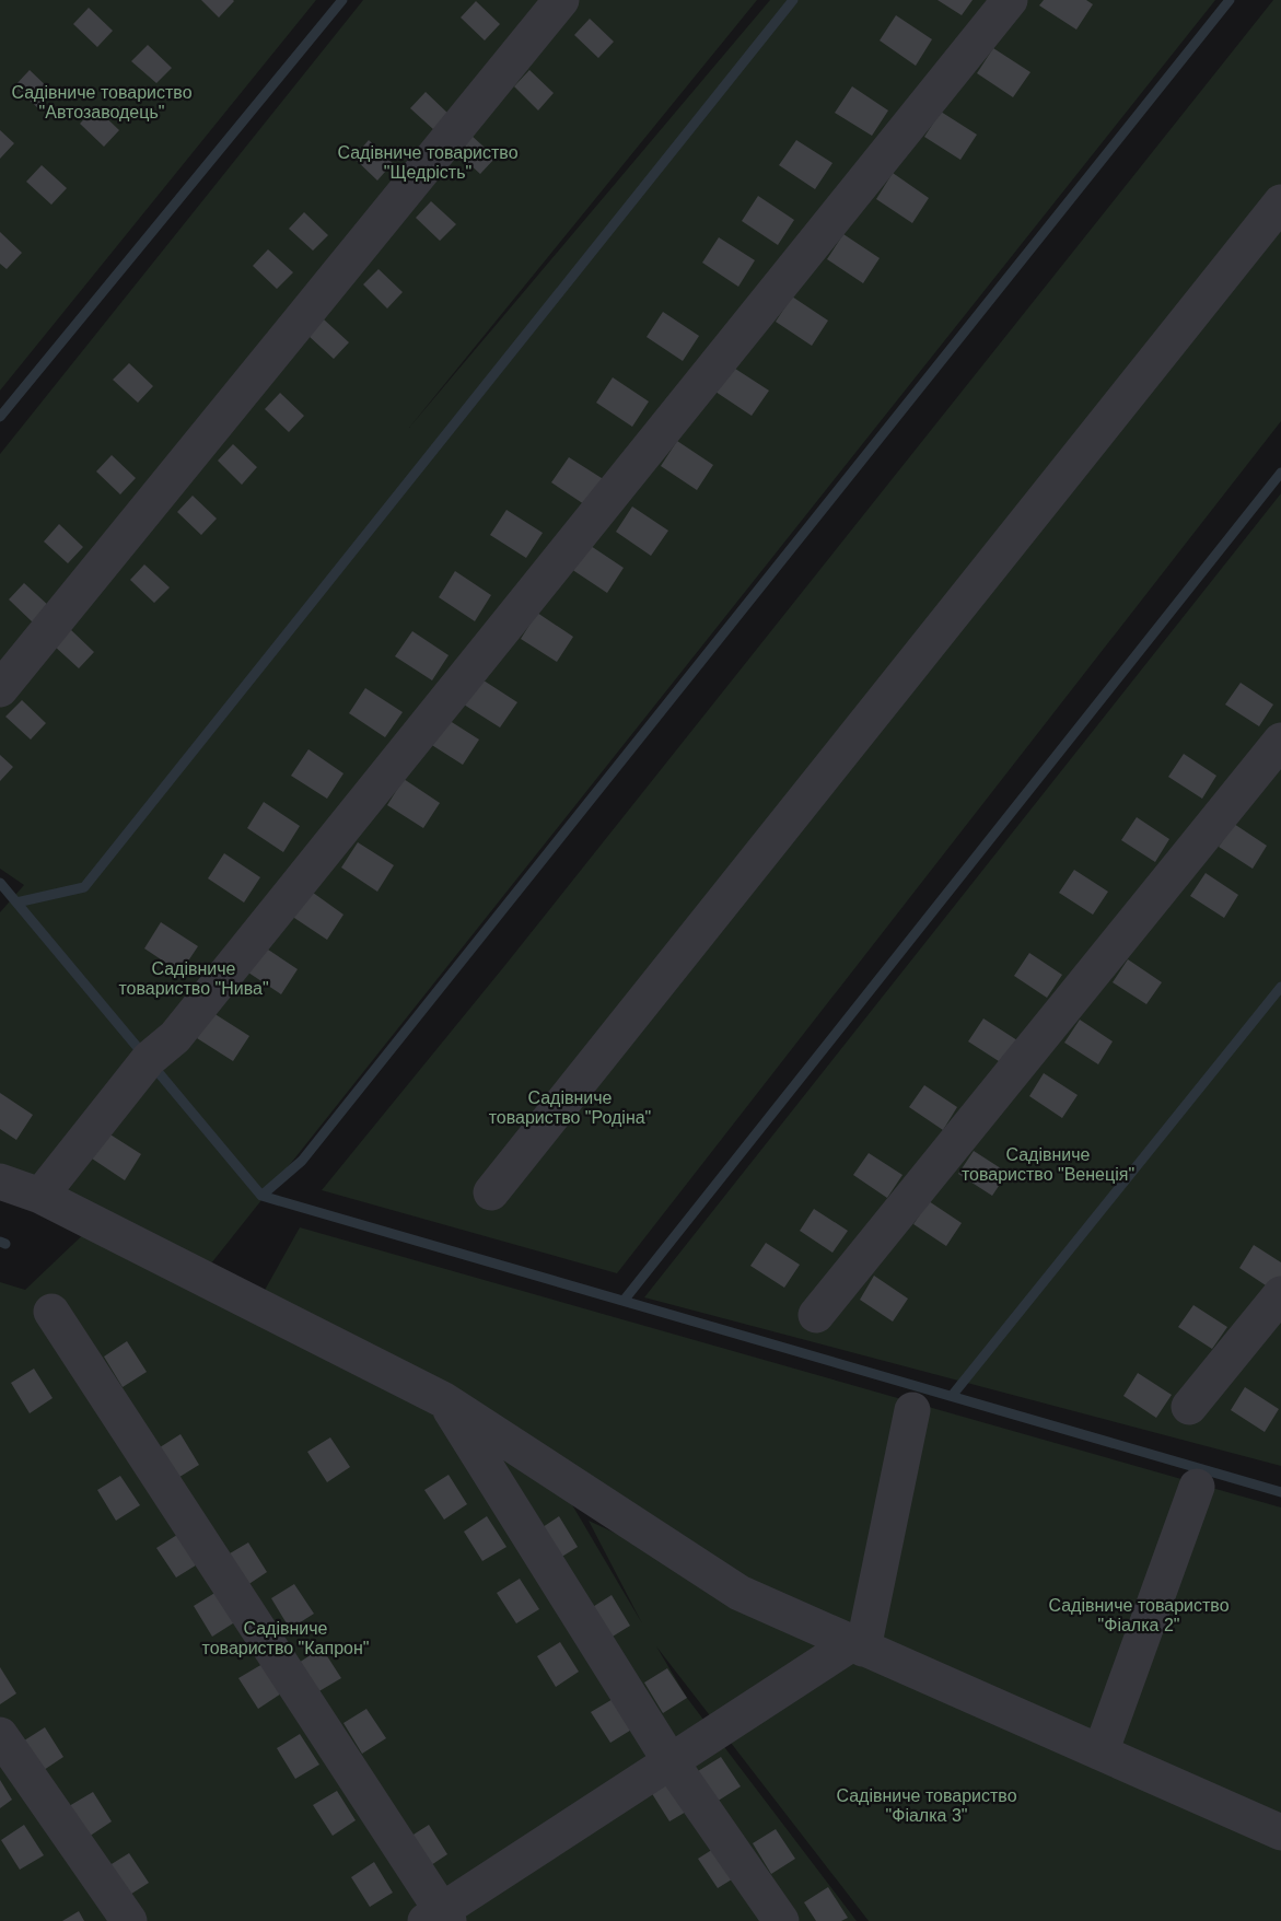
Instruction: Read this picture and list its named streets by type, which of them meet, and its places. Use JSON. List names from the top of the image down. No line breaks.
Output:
{"parks":["Садівниче товариство \"Автозаводець\"","Садівниче товариство \"Щедрість\"","Садівниче товариство \"Нива\"","Садівниче товариство \"Родіна\"","Садівниче товариство \"Венеція\"","Садівниче товариство \"Фіалка 2\"","Садівниче товариство \"Капрон\"","Садівниче товариство \"Фіалка 3\""]}
